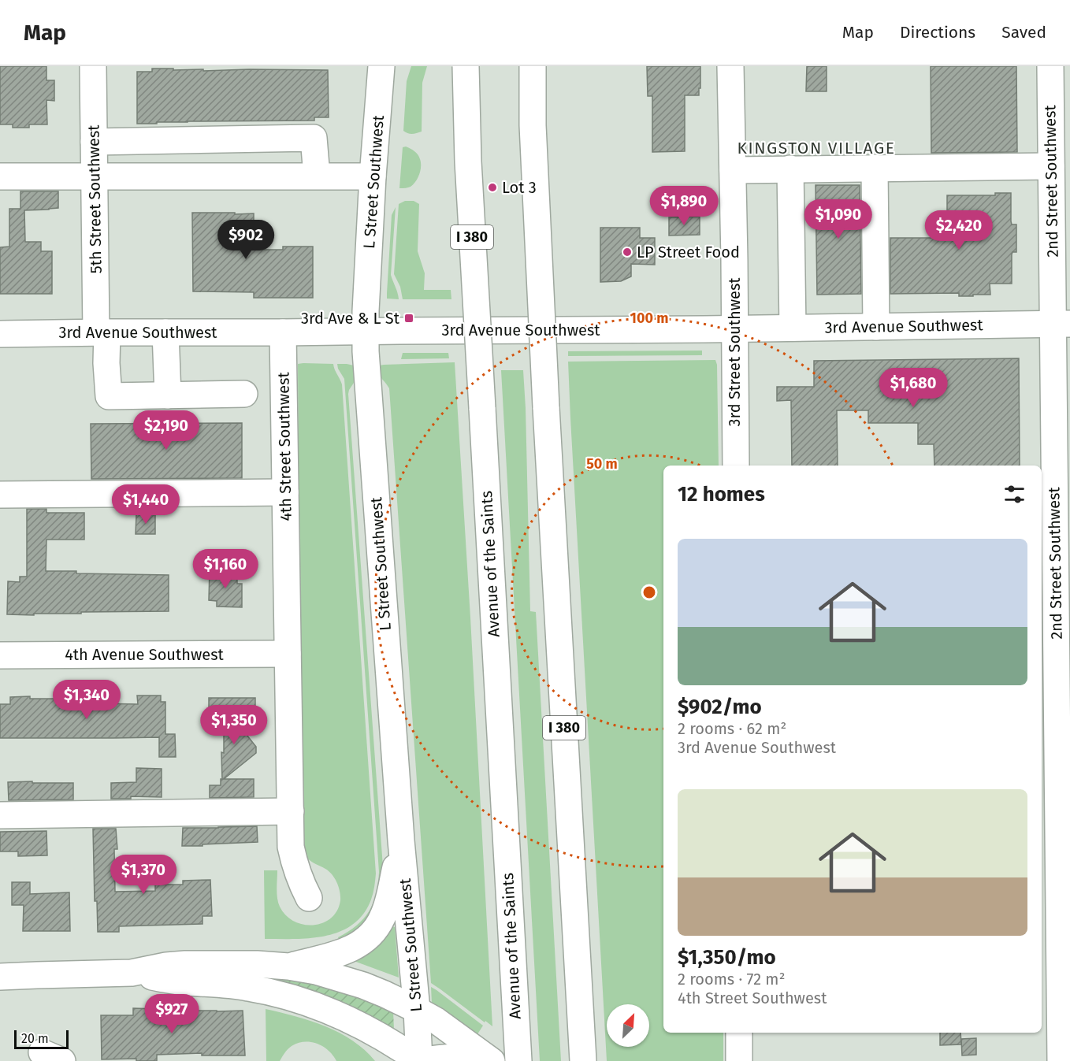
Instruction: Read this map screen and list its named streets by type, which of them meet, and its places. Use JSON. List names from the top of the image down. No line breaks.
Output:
{"streets":{"main road":["2nd Street Southwest","L Street Southwest","5th Street Southwest","I 380","3rd Avenue Southwest","3rd Street Southwest","4th Street Southwest","Avenue of the Saints","4th Avenue Southwest"]},"crossings":[["2nd Street Southwest","3rd Avenue Southwest"],["L Street Southwest","3rd Avenue Southwest"],["5th Street Southwest","3rd Avenue Southwest"],["3rd Avenue Southwest","3rd Street Southwest"],["3rd Avenue Southwest","4th Street Southwest"],["4th Street Southwest","4th Avenue Southwest"]],"districts":["KINGSTON VILLAGE"],"places":{"other":["Lot 3","LP Street Food"],"transit":["3rd Ave & L St"]},"scale_bar":"20 m","north":"top right","page":{"header":"Map","nav":["Map","Directions","Saved"],"price":["$1,890","$1,090","$2,420","$902","$1,680","$2,190","$1,440","$1,160","$1,340","$1,350","$1,370","$927"],"heading":"12 homes","list":[{"name":"$902/mo","note":"2 rooms · 62 m² · 3rd Avenue Southwest"},{"name":"$1,350/mo","note":"2 rooms · 72 m² · 4th Street Southwest"}],"scale":"20 m"},"rings":["100 m","50 m"]}
